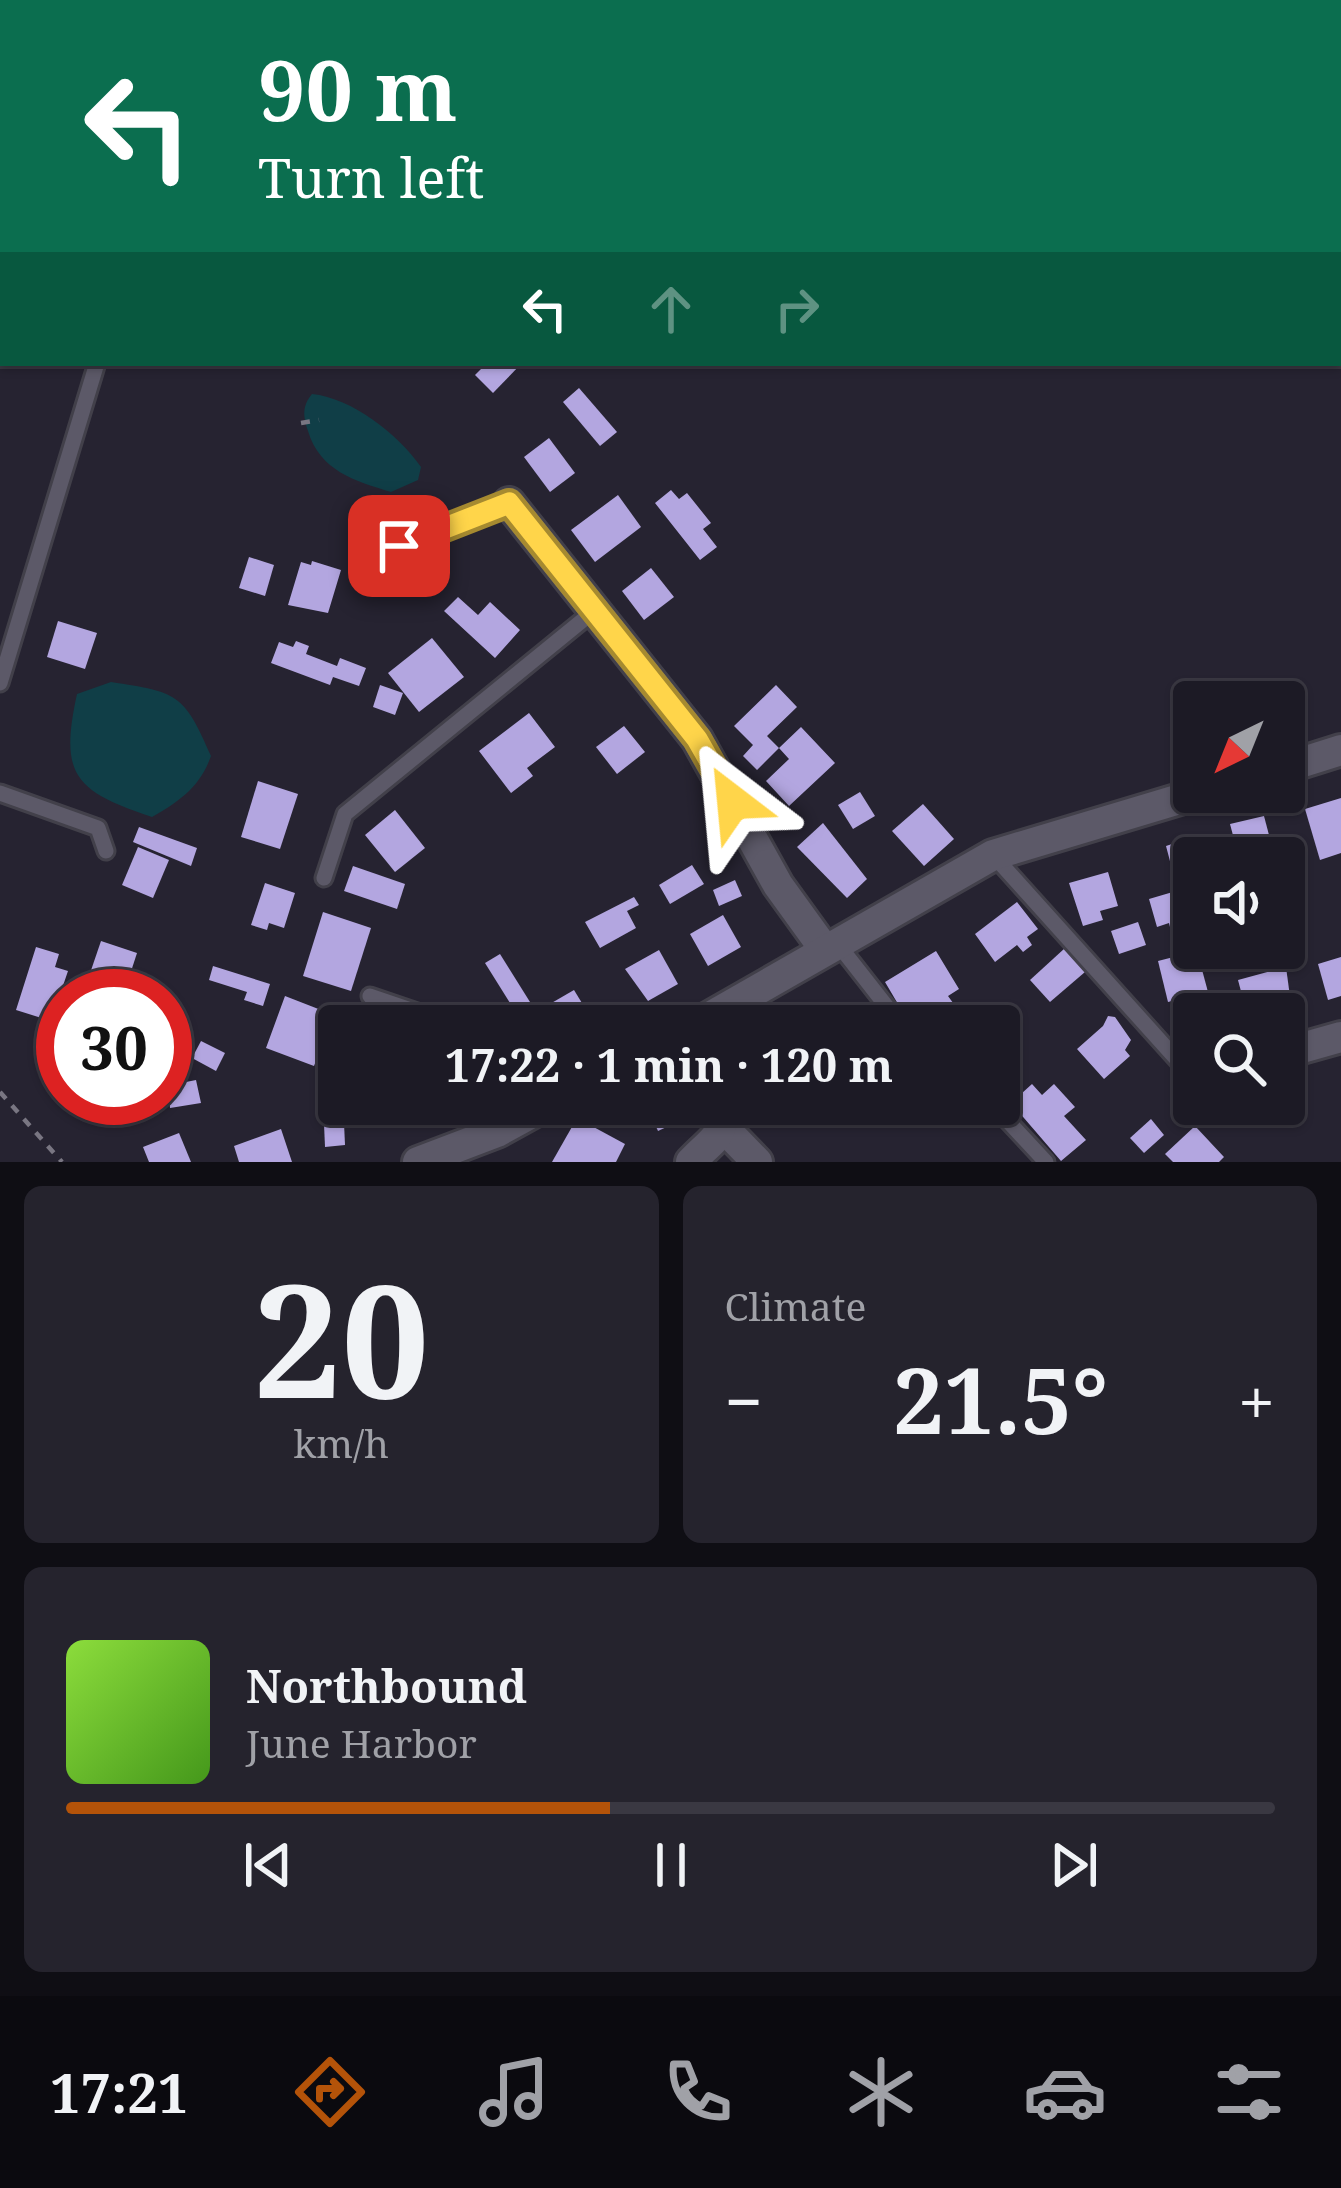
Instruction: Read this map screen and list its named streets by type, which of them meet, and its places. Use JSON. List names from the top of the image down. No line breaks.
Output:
{"north":"bottom left","page":{"turn":["90 m","Turn left"],"limit":"30","trip":"17:22 · 1 min · 120 m","tile":[["20","km/h"],"Climate"],"heat":["−","21.5°","+"],"song":["Northbound","June Harbor"],"tabs":"17:21"}}
